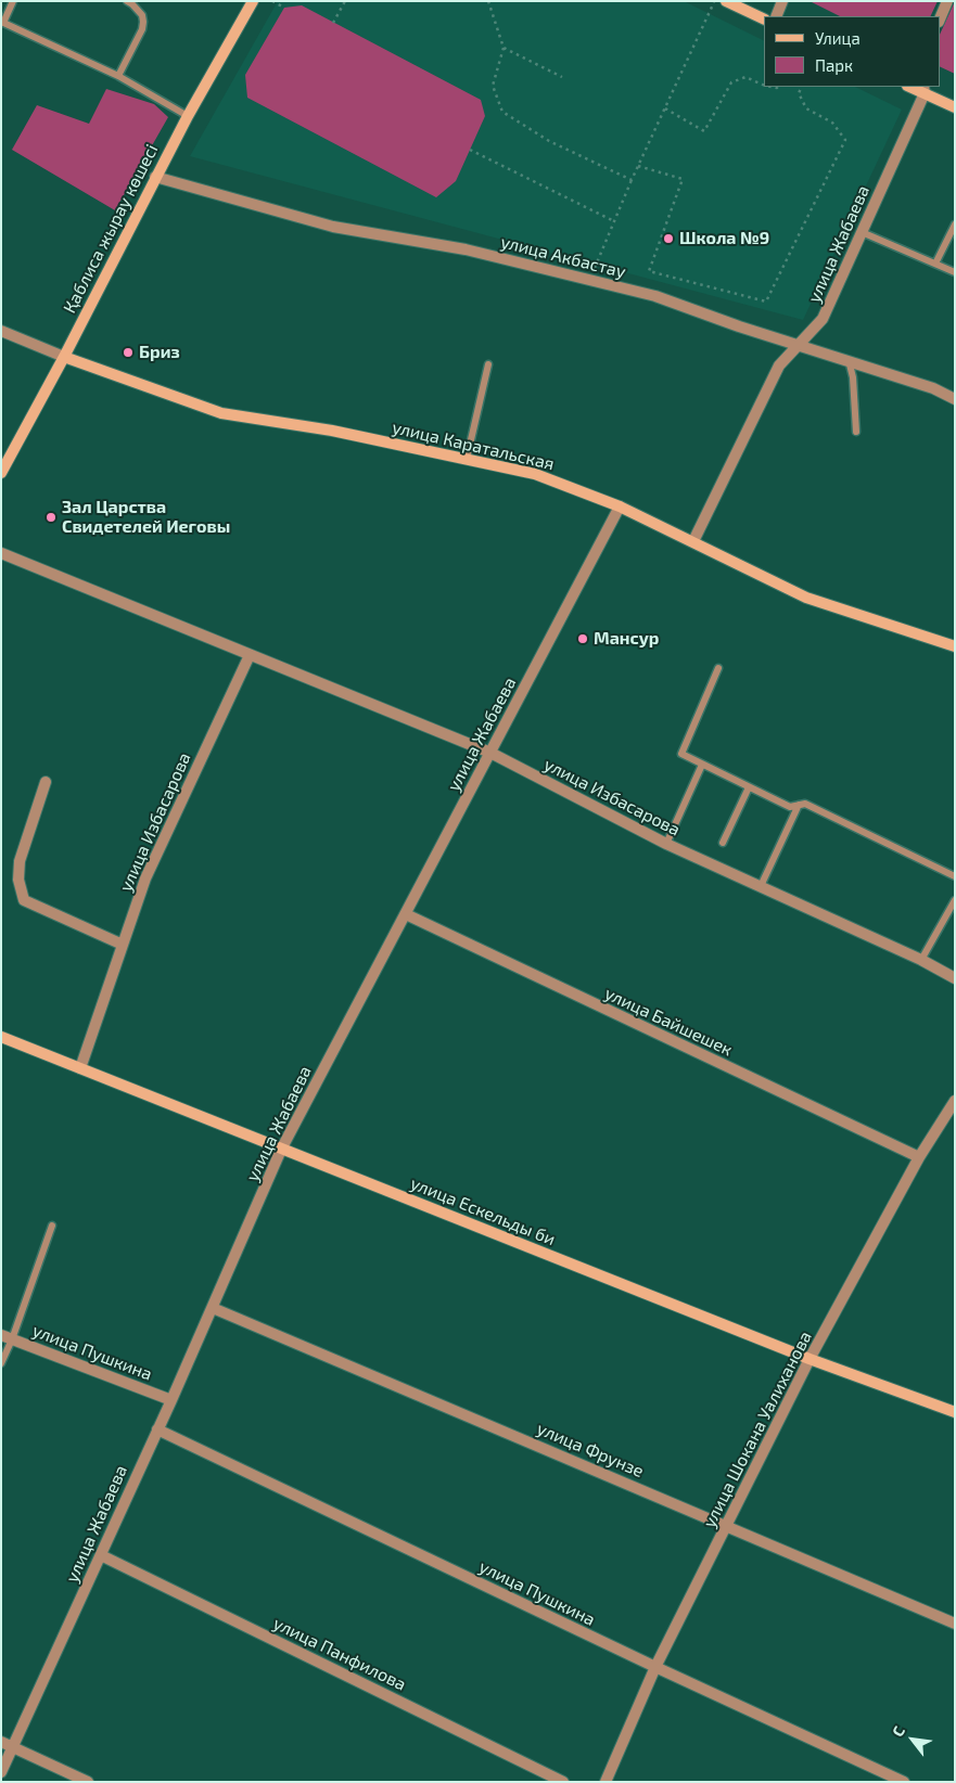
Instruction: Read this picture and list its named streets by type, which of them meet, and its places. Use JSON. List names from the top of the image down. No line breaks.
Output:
{"streets":{"street":["Қаблиса жырау көшесі","улица Жабаева","улица Акбастау","улица Каратальская","улица Избасарова","улица Байшешек","улица Ескельды би","улица Пушкина","улица Шокана Уалиханова","улица Фрунзе","улица Панфилова"]},"crossings":[["Қаблиса жырау көшесі","улица Акбастау"],["Қаблиса жырау көшесі","улица Каратальская"],["улица Жабаева","улица Акбастау"],["улица Жабаева","улица Каратальская"],["улица Жабаева","улица Избасарова"],["улица Жабаева","улица Байшешек"],["улица Жабаева","улица Ескельды би"],["улица Жабаева","улица Пушкина"],["улица Жабаева","улица Фрунзе"],["улица Жабаева","улица Панфилова"],["улица Избасарова","улица Ескельды би"],["улица Байшешек","улица Шокана Уалиханова"],["улица Ескельды би","улица Шокана Уалиханова"],["улица Пушкина","улица Шокана Уалиханова"],["улица Шокана Уалиханова","улица Фрунзе"]],"places":["Школа №9","Бриз","Зал Царства Свидетелей Иеговы","Мансур"],"legend":["Улица","Парк"],"north":"top left"}
